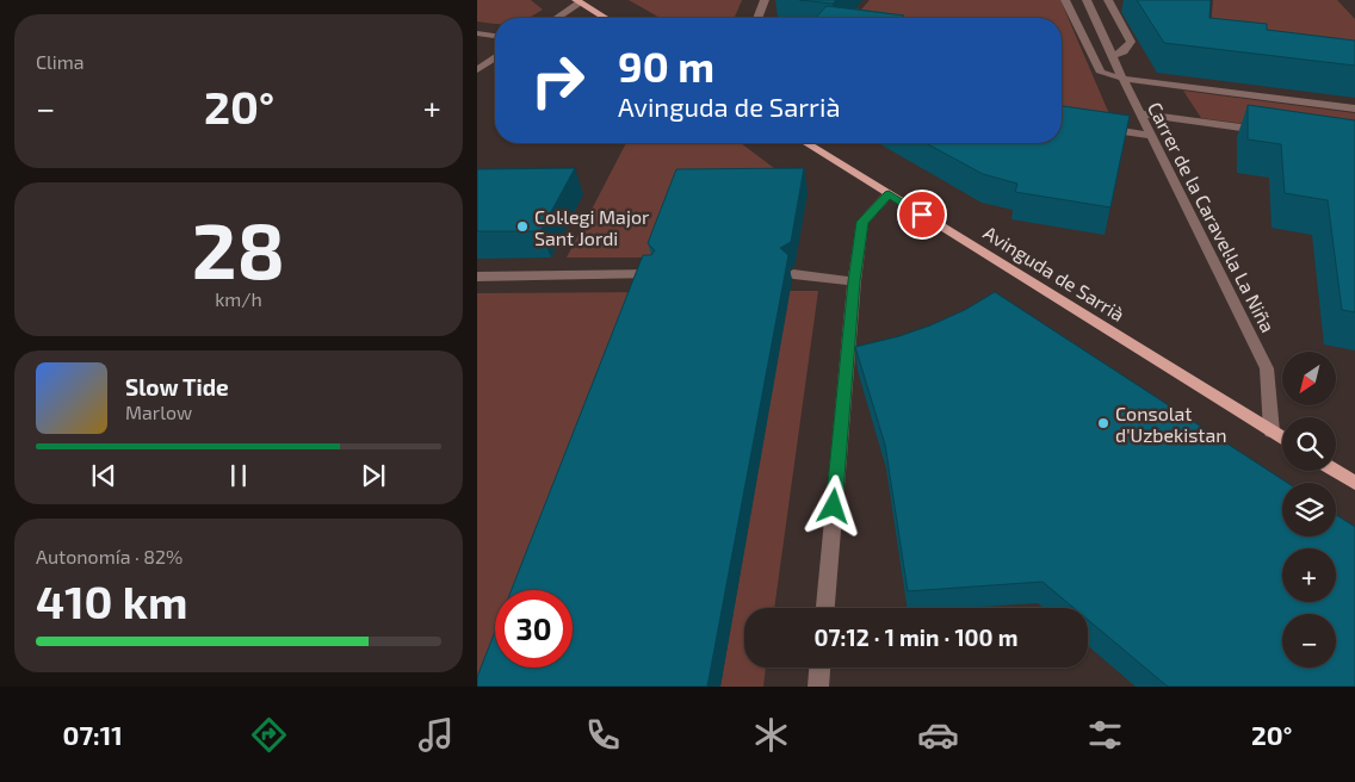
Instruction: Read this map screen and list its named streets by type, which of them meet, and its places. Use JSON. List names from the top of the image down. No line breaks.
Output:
{"streets":{"main road":["Avinguda de Sarrià"],"street":["Carrer de la Caravel·la La Niña"]},"crossings":[["Carrer de la Caravel·la La Niña","Avinguda de Sarrià"]],"places":["Col·legi Major Sant Jordi","Consolat d'Uzbekistan"],"north":"bottom left","page":{"tile":["Clima",["28","km/h"],["Autonomía · 82%","410 km"]],"turn":["90 m","Avinguda de Sarrià"],"heat":["−","20°","+"],"map_buttons":["+","−"],"song":["Slow Tide","Marlow"],"limit":"30","trip":"07:12 · 1 min · 100 m","tabs":["07:11","20°"]}}
